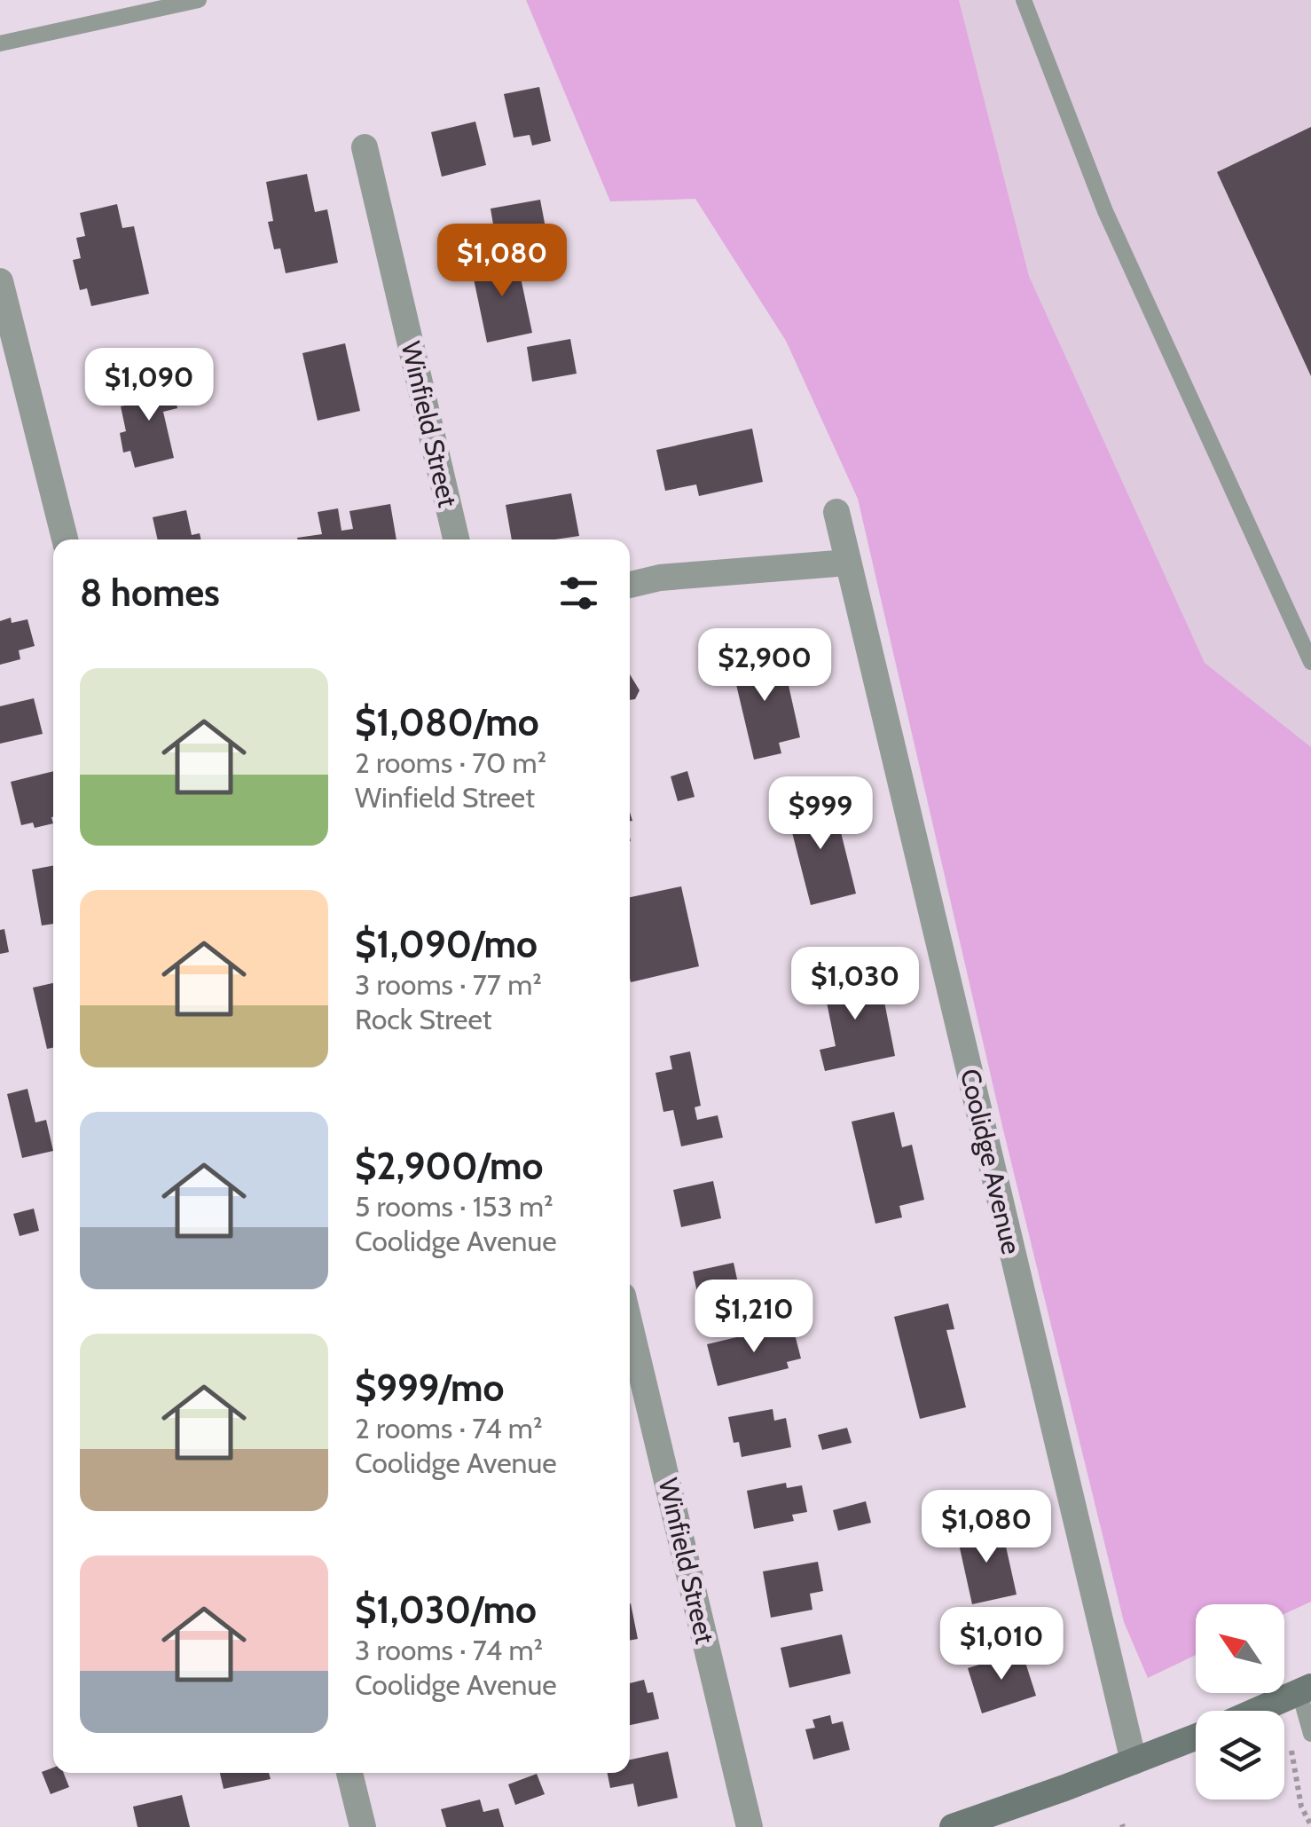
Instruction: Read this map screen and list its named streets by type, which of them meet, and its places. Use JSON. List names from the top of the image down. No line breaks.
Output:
{"streets":{"street":["Winfield Street","Coolidge Avenue"]},"north":"top left","page":{"price":["$1,080","$1,090","$2,900","$999","$1,030","$1,210","$1,080","$1,010"],"heading":"8 homes","list":[{"name":"$1,080/mo","note":"2 rooms · 70 m² · Winfield Street"},{"name":"$1,090/mo","note":"3 rooms · 77 m² · Rock Street"},{"name":"$2,900/mo","note":"5 rooms · 153 m² · Coolidge Avenue"},{"name":"$999/mo","note":"2 rooms · 74 m² · Coolidge Avenue"},{"name":"$1,030/mo","note":"3 rooms · 74 m² · Coolidge Avenue"}]}}
